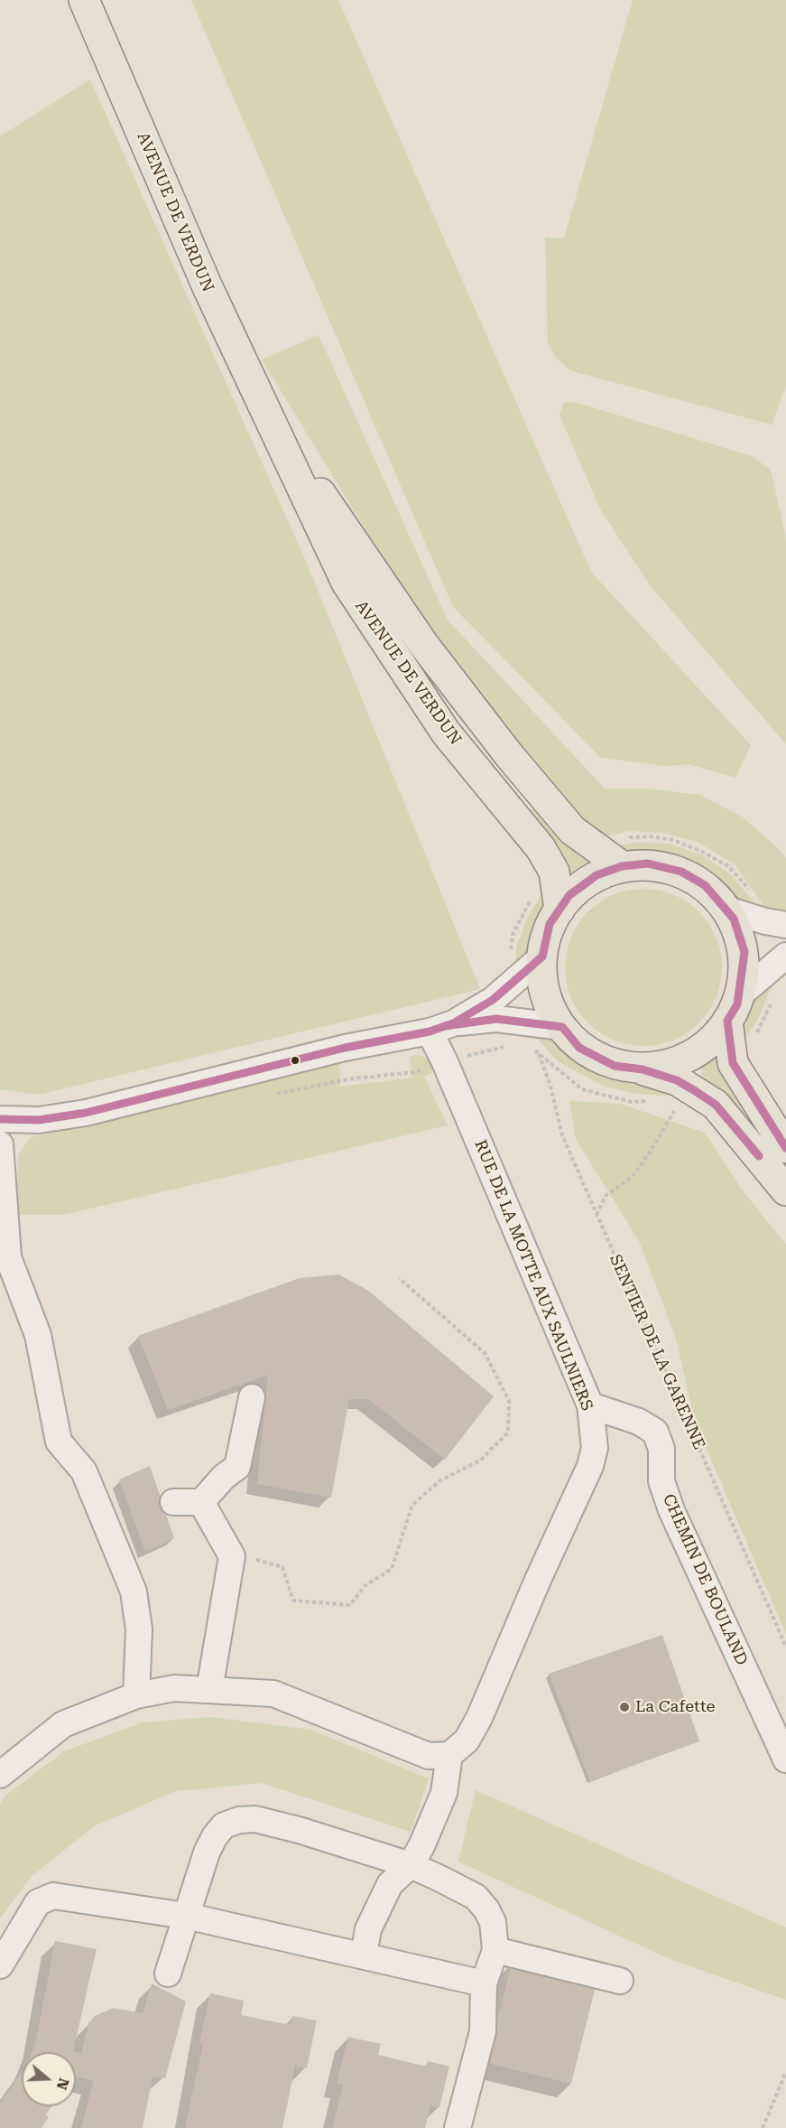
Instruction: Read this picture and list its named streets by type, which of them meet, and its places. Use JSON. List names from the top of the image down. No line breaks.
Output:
{"streets":{"main road":["AVENUE DE VERDUN"],"street":["RUE DE LA MOTTE AUX SAULNIERS","CHEMIN DE BOULAND"],"path":["SENTIER DE LA GARENNE"]},"crossings":[["RUE DE LA MOTTE AUX SAULNIERS","CHEMIN DE BOULAND"]],"places":["La Cafette"],"north":"right"}
